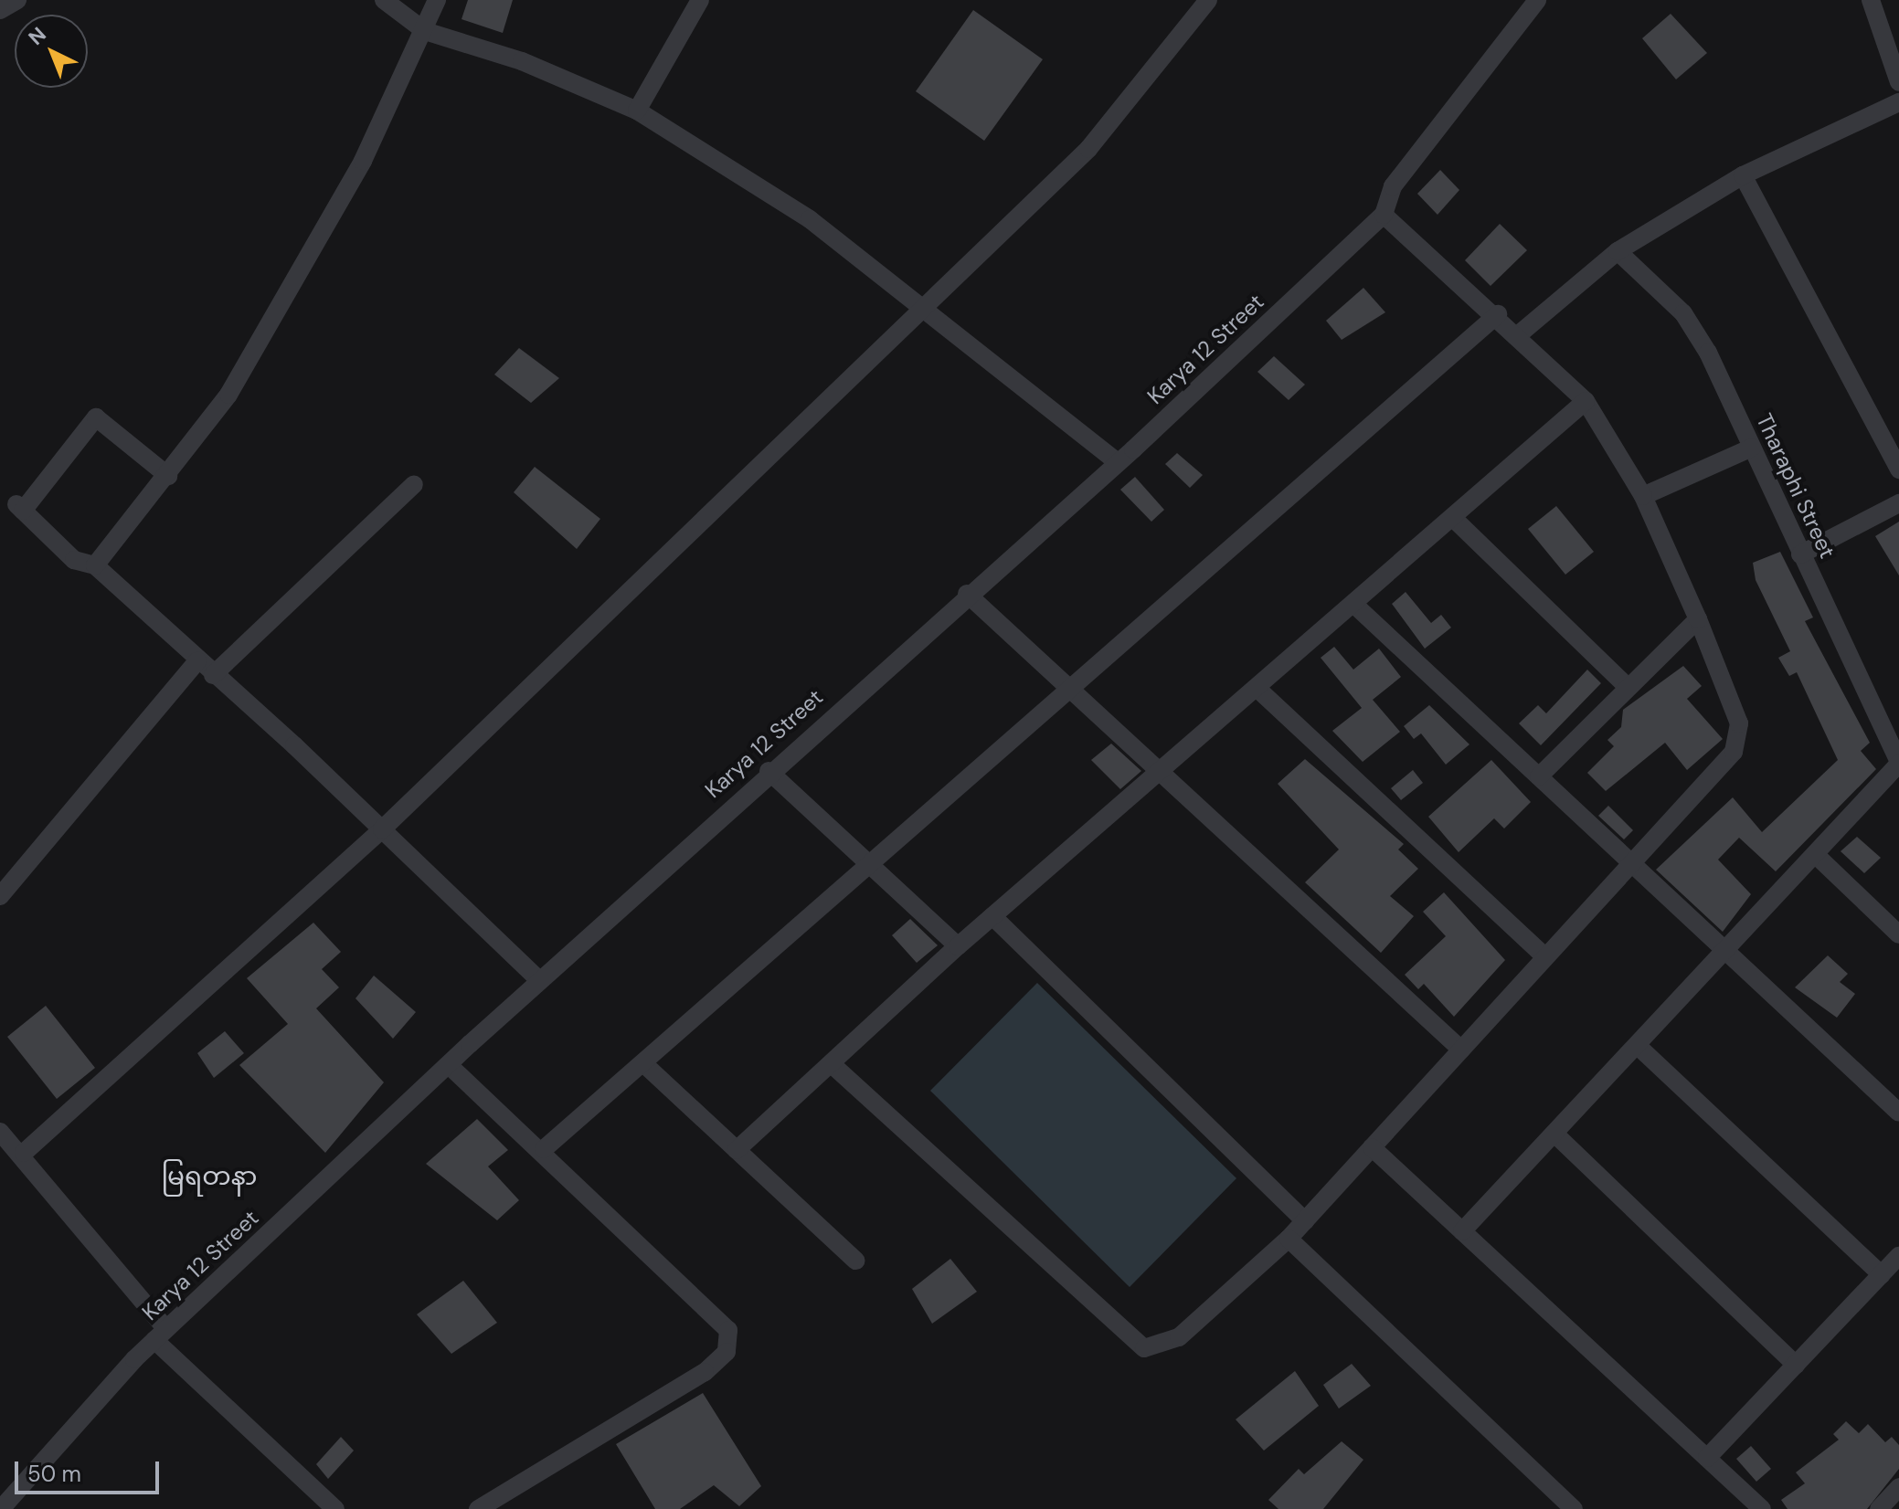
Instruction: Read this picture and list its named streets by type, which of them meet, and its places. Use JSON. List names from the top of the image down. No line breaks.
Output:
{"streets":{"street":["Karya 12 Street","Tharaphi Street"]},"districts":["မြရတနာ"],"scale_bar":"50 m","north":"top left"}
